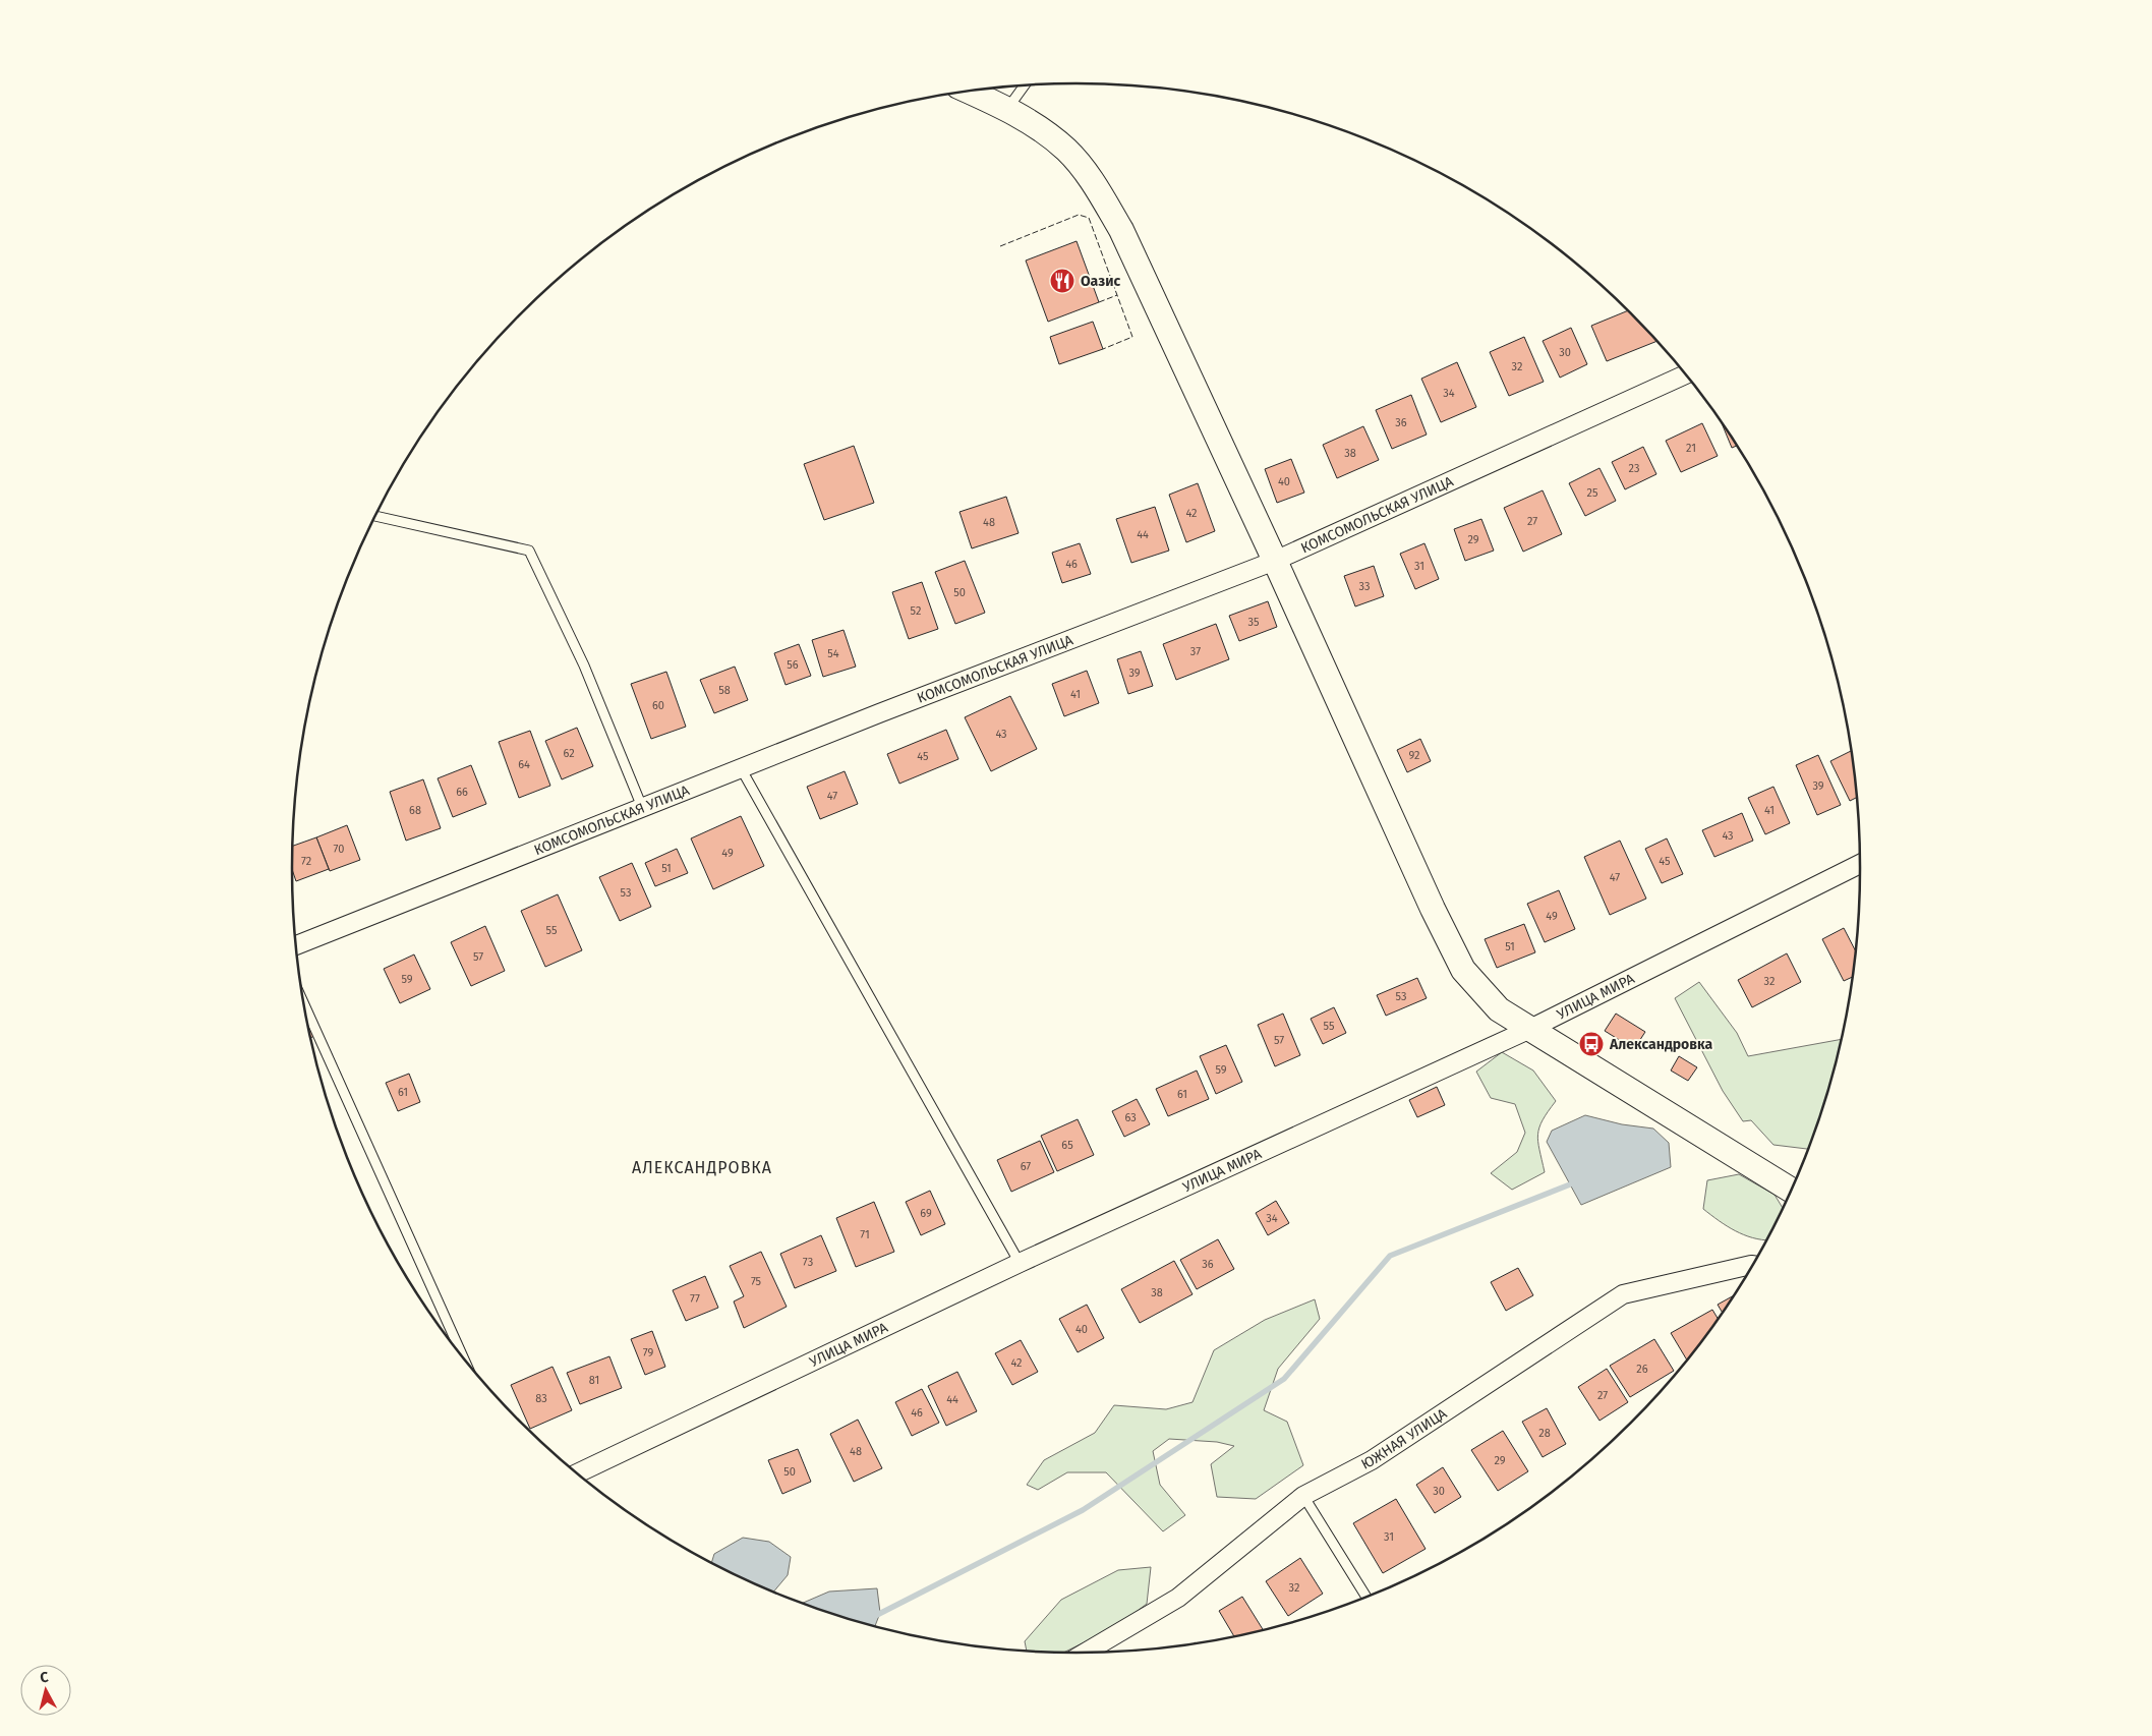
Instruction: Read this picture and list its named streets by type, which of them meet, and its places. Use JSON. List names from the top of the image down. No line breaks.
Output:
{"streets":{"street":["КОМСОМОЛЬСКАЯ УЛИЦА","УЛИЦА МИРА","ЮЖНАЯ УЛИЦА"]},"districts":["АЛЕКСАНДРОВКА"],"places":{"restaurant":["Оазис"],"bus stop":["Александровка"]},"house_numbers":["30","32","34","36","21","38","23","40","25","42","27","48","44","29","46","31","33","50","52","35","37","54","56","39","58","41","60","43","62","92","45","64","39","66","47","68","41","43","70","49","72","45","51","47","53","49","55","51","57","59","32","53","55","57","59","61","61","63","65","67","69","34","71","73","36","75","38","77","40","79","42","26","81","27","83","44","46","28","48","29","50","30","31","32"],"north":"top"}
